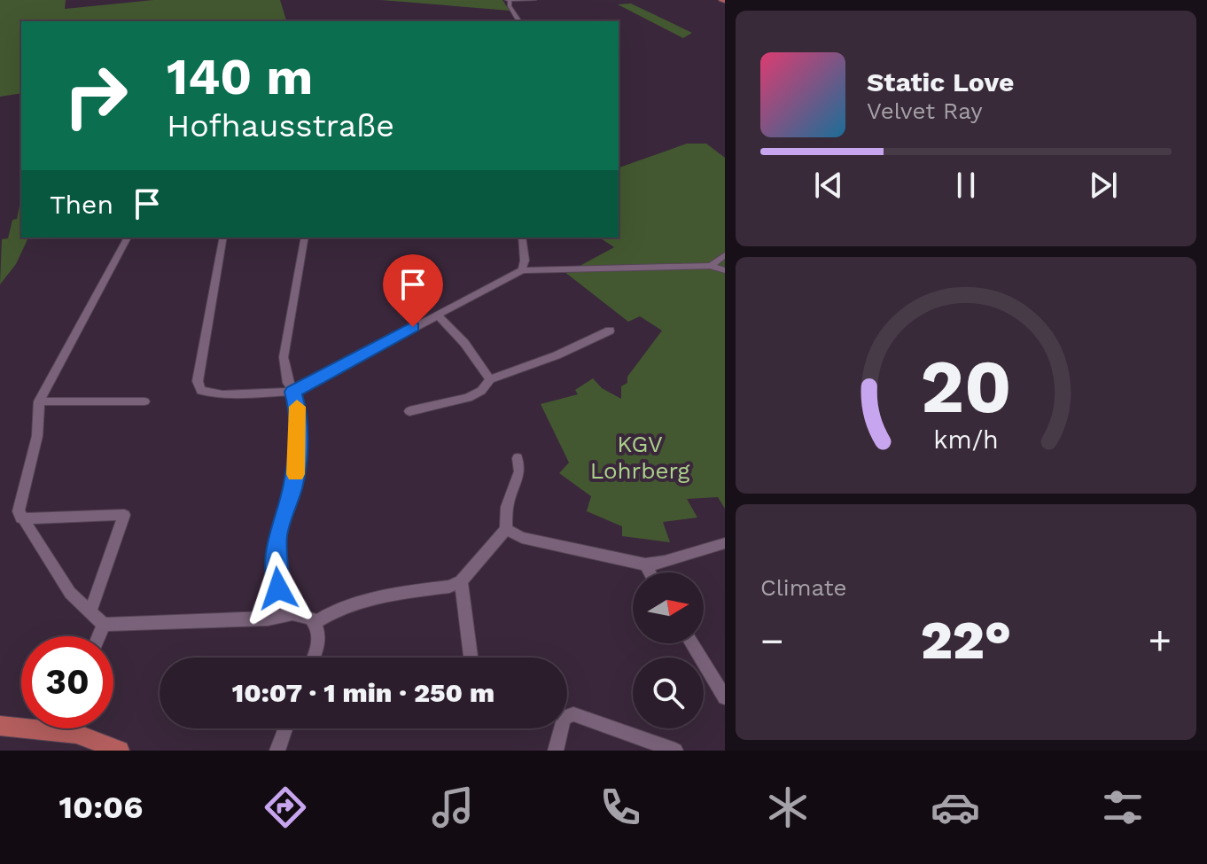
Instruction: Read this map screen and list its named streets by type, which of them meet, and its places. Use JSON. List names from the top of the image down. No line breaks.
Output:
{"parks":["KGV Lohrberg"],"north":"right","page":{"turn":["140 m","Hofhausstraße"],"song":["Static Love","Velvet Ray"],"then":"Then","tile":"Climate","heat":["−","22°","+"],"limit":"30","trip":"10:07 · 1 min · 250 m","tabs":"10:06","gauge":["20","km/h"]}}
